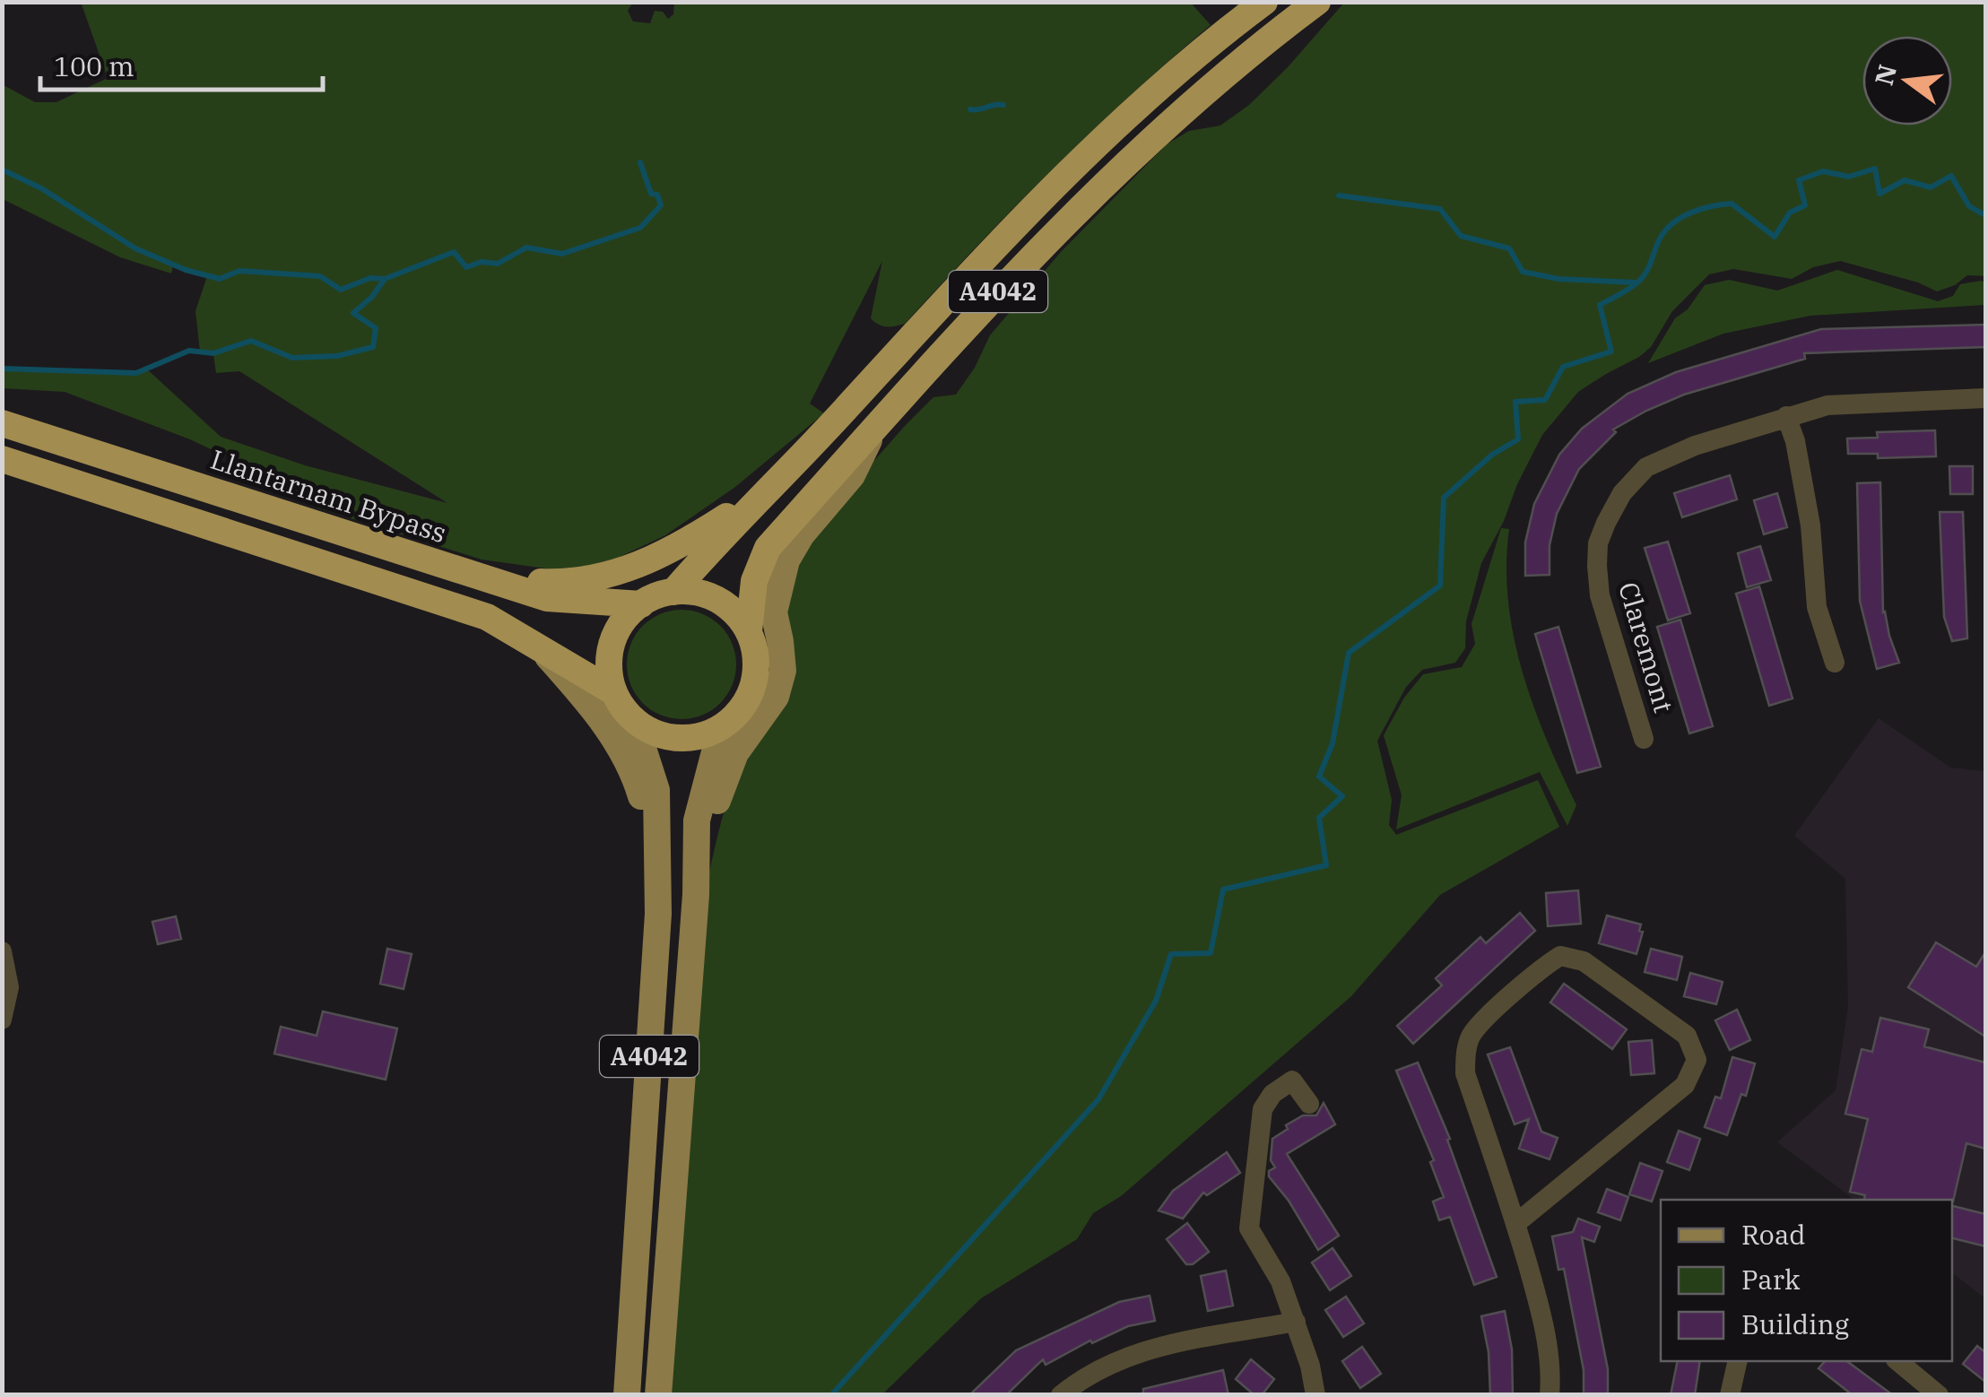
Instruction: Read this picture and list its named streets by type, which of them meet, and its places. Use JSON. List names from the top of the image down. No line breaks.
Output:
{"streets":{"highway":["A4042","Llantarnam Bypass"],"street":["Claremont"]},"crossings":[["A4042","Llantarnam Bypass"]],"legend":["Road","Park","Building"],"scale_bar":"100 m","north":"left"}
